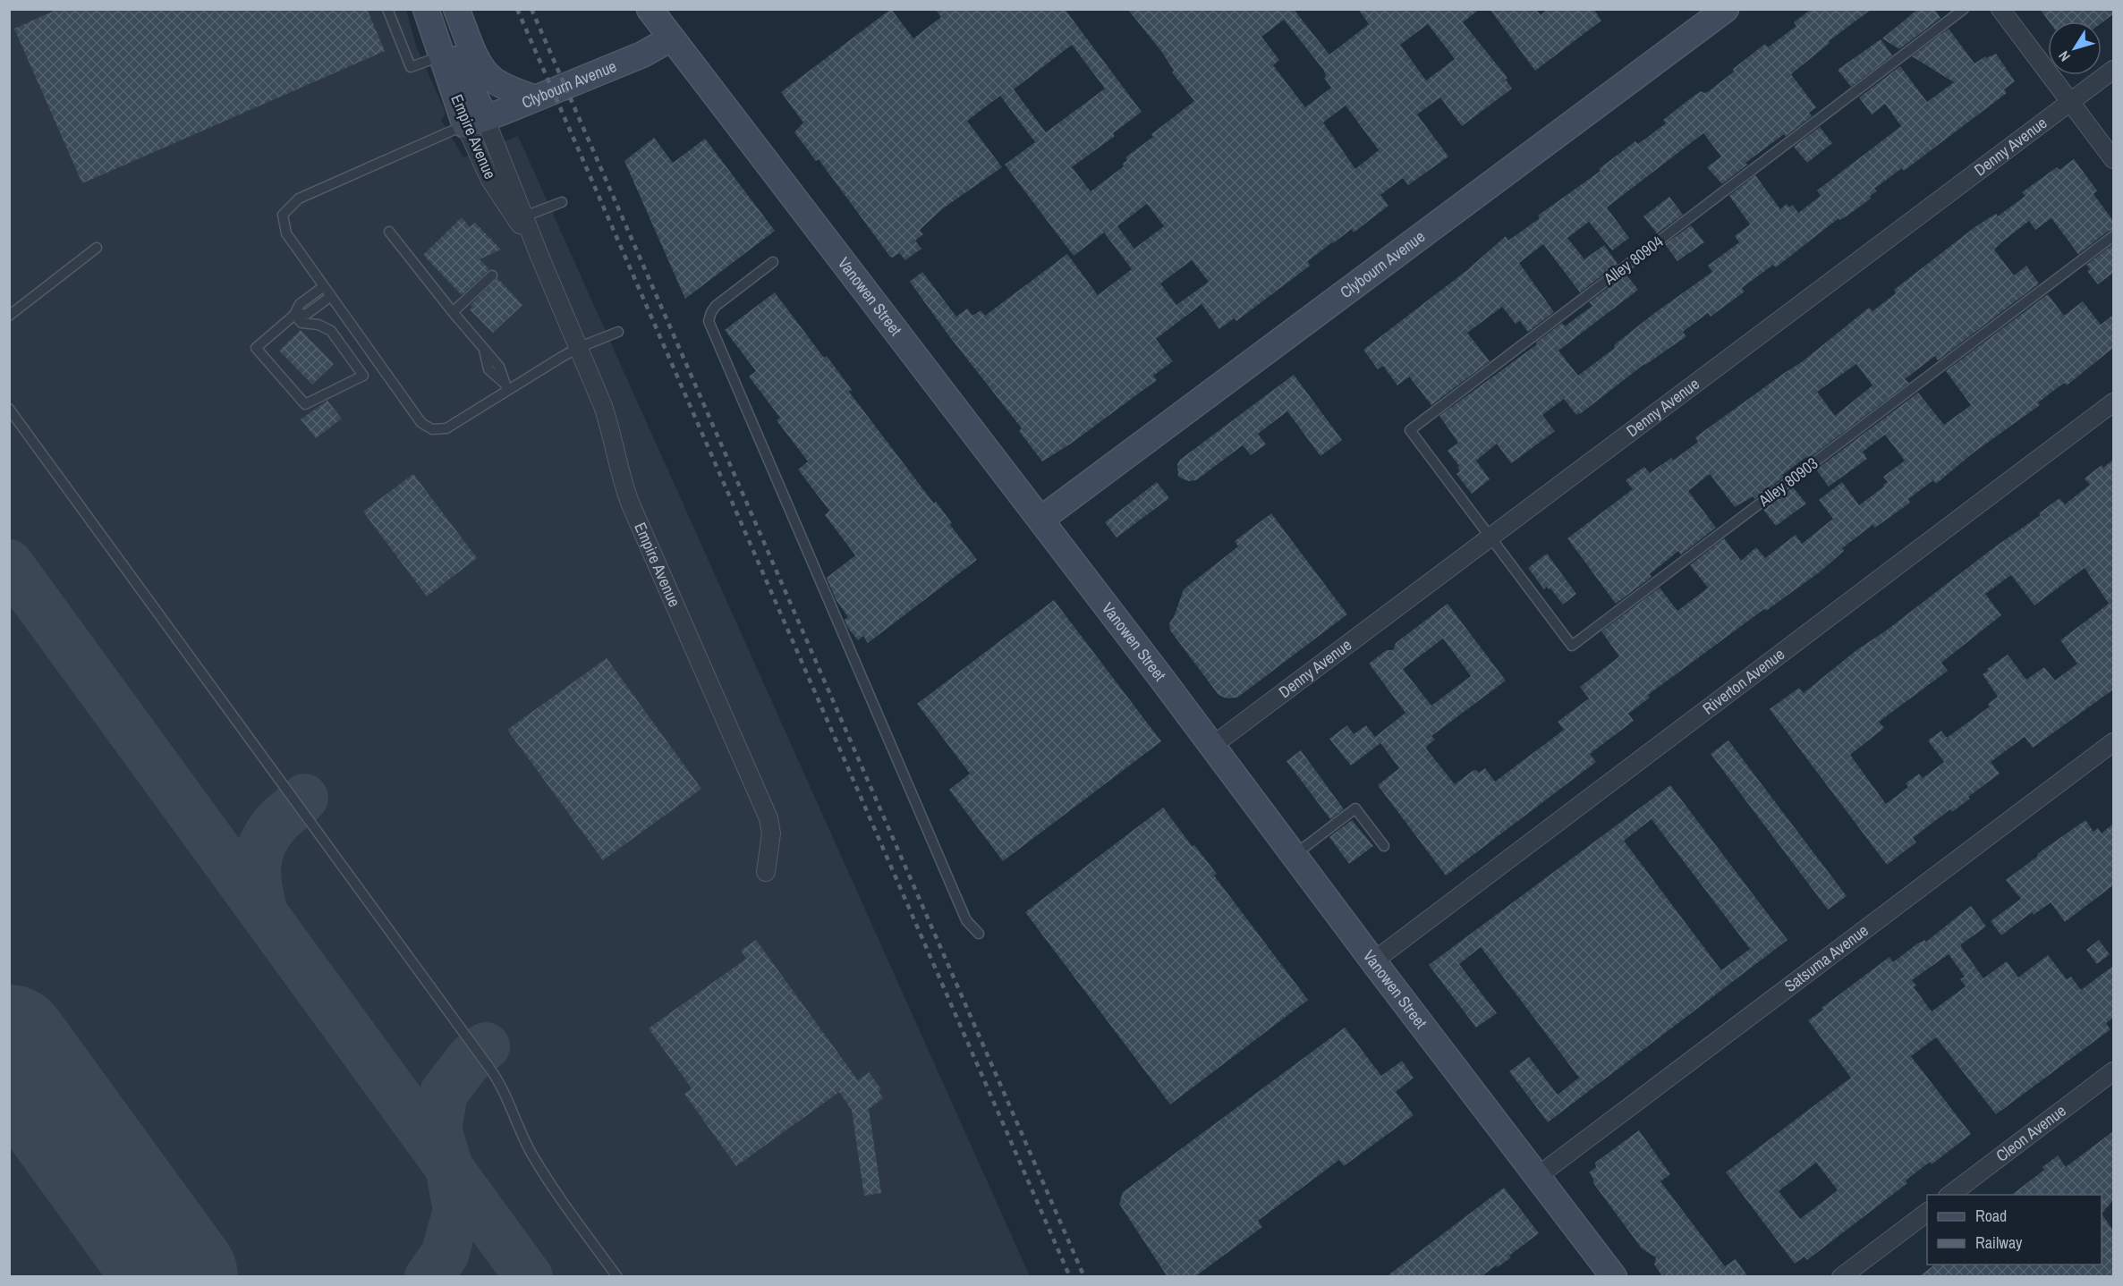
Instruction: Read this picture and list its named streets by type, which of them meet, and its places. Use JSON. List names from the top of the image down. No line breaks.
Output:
{"streets":{"main road":["Clybourn Avenue","Empire Avenue","Vanowen Street"],"street":["Denny Avenue","Riverton Avenue","Satsuma Avenue","Cleon Avenue"],"lane":["Alley 80904","Alley 80903"]},"crossings":[["Clybourn Avenue","Empire Avenue"],["Clybourn Avenue","Vanowen Street"],["Denny Avenue","Alley 80904"],["Denny Avenue","Vanowen Street"],["Denny Avenue","Alley 80903"],["Alley 80904","Alley 80903"],["Vanowen Street","Riverton Avenue"],["Vanowen Street","Satsuma Avenue"]],"legend":["Road","Railway"],"north":"bottom left"}
